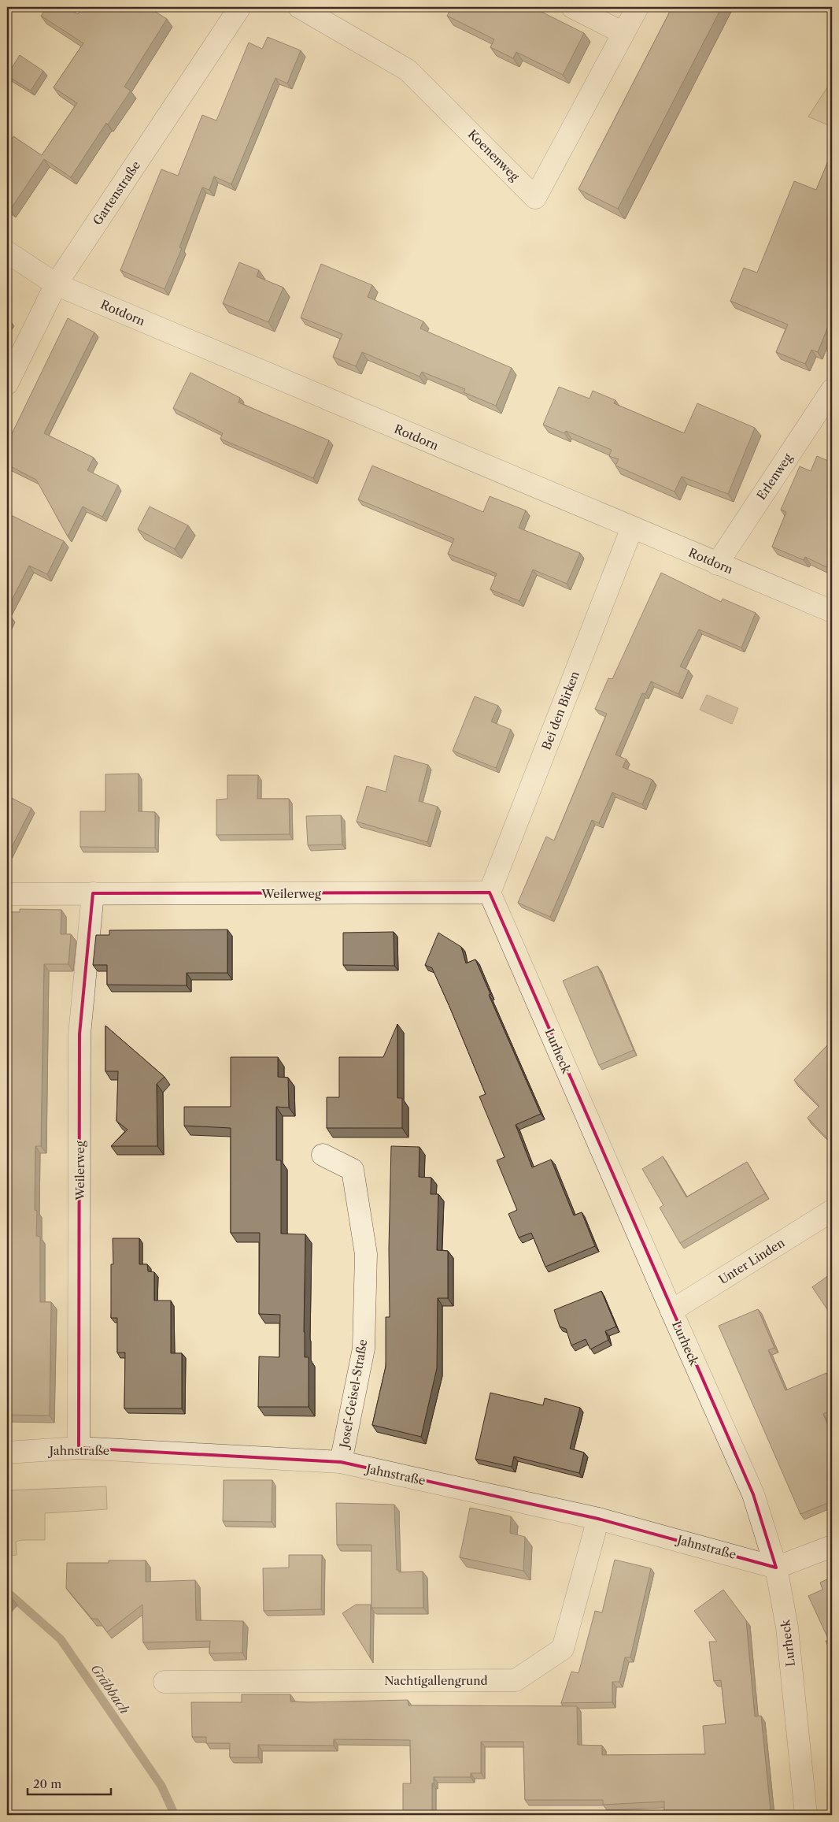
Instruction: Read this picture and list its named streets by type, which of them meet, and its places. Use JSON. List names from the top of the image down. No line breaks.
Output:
{"streets":{"street":["Koenenweg","Gartenstraße","Rotdorn","Erlenweg","Bei den Birken","Weilerweg","Lurheck","Unter Linden","Josef-Geisel-Straße","Jahnstraße","Nachtigallengrund"]},"crossings":[["Gartenstraße","Rotdorn"],["Rotdorn","Erlenweg"],["Rotdorn","Bei den Birken"],["Bei den Birken","Weilerweg"],["Bei den Birken","Lurheck"],["Weilerweg","Lurheck"],["Weilerweg","Jahnstraße"],["Lurheck","Unter Linden"],["Lurheck","Jahnstraße"],["Josef-Geisel-Straße","Jahnstraße"],["Jahnstraße","Nachtigallengrund"]],"water":["Gräbbach"],"scale_bar":"20 m"}
